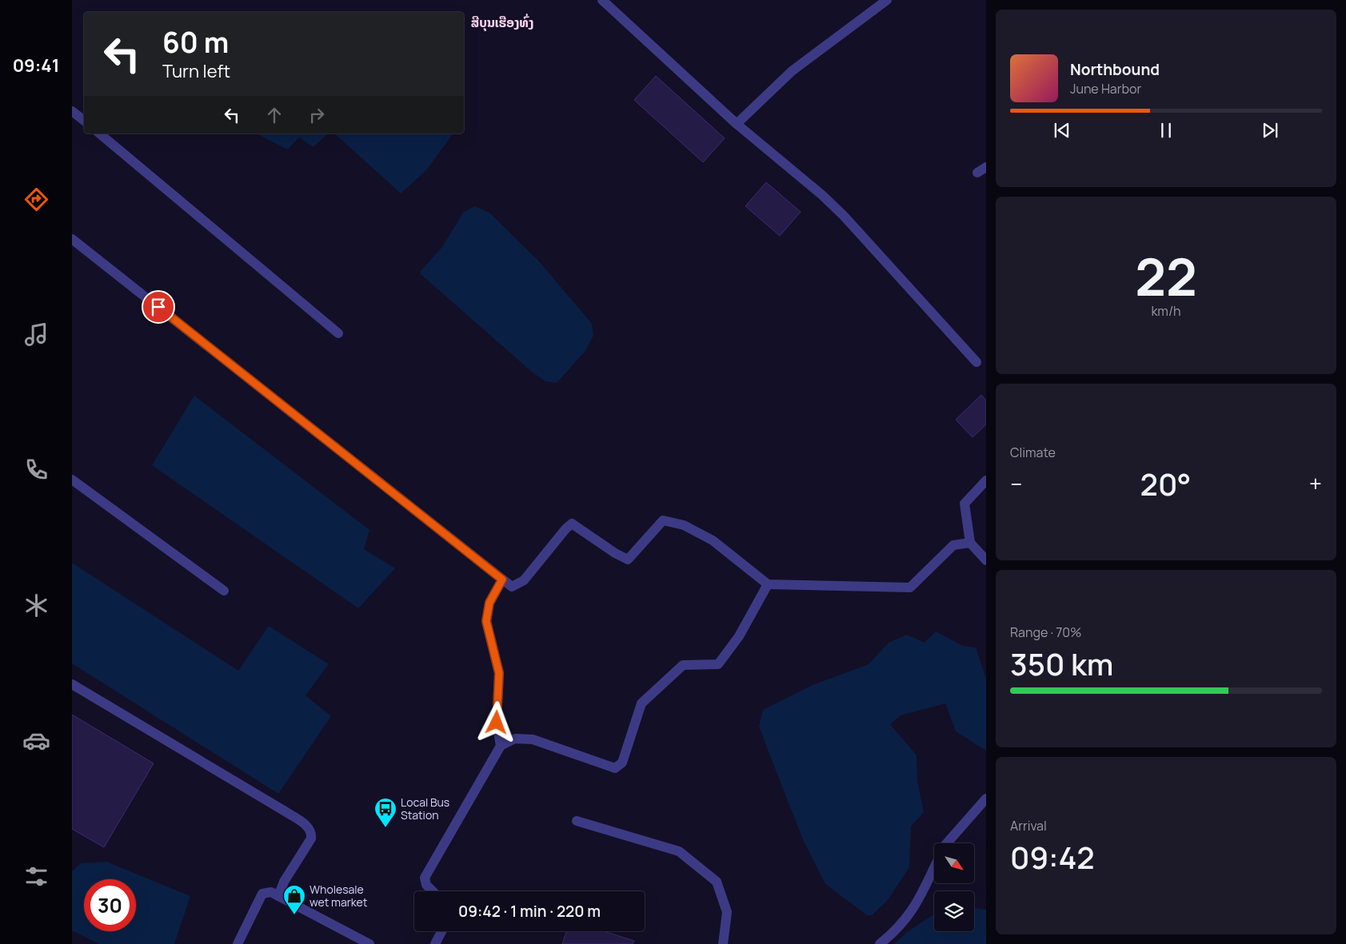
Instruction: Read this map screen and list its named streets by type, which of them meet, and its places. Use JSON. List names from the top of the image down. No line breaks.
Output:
{"districts":["ສີບຸນເຮືອງທົ່ງ"],"places":{"bus stop":["Local Bus Station"],"shop":["Wholesale wet market"]},"north":"bottom right","page":{"tabs":"09:41","turn":["60 m","Turn left"],"song":["Northbound","June Harbor"],"tile":[["22","km/h"],"Climate",["Range · 70%","350 km"],["Arrival","09:42"]],"heat":["−","20°","+"],"limit":"30","trip":"09:42 · 1 min · 220 m"}}
